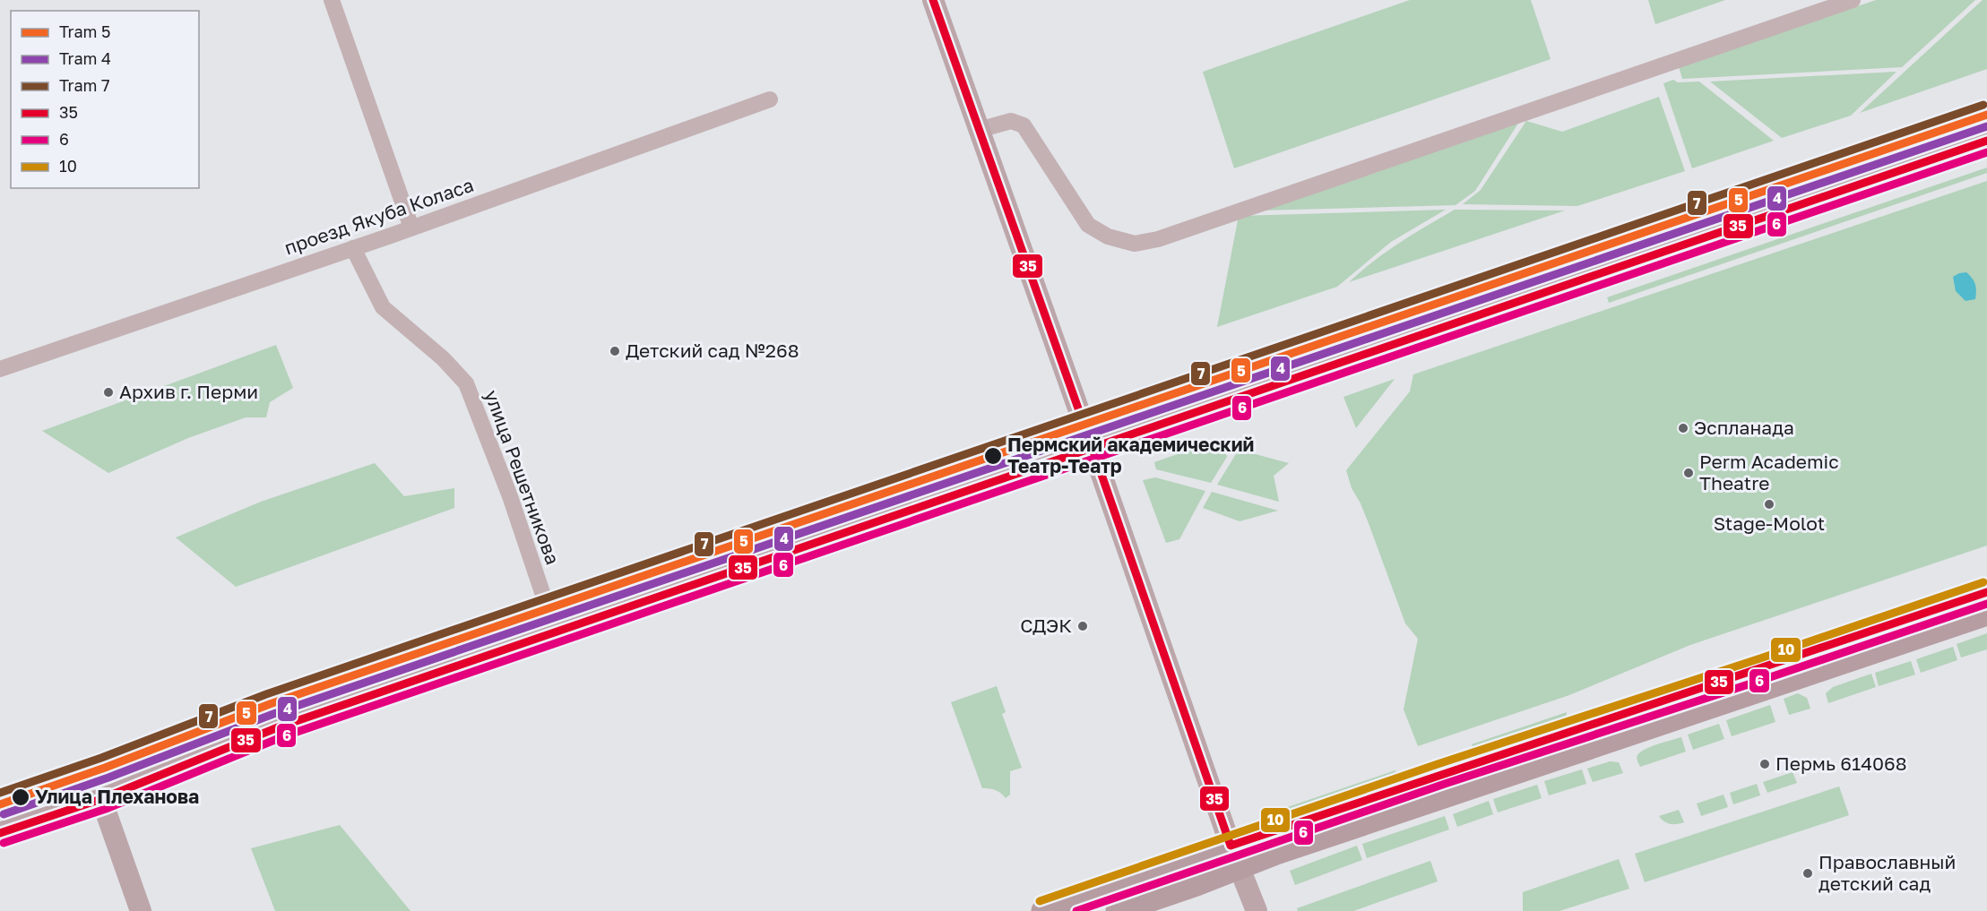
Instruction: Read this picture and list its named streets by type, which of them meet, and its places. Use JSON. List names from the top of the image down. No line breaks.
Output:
{"streets":{"street":["проезд Якуба Коласа","улица Решетникова"]},"crossings":[["проезд Якуба Коласа","улица Решетникова"]],"places":["Детский сад №268","Архив г. Перми","Эспланада","Пермский академический Театр-Театр","Perm Academic Theatre","Stage-Molot","СДЭК","Пермь 614068","Улица Плеханова","Православный детский сад"],"lines":["transit line 35","tram line 7","tram line 5","tram line 4","transit line 6","transit line 10"],"legend":["Tram 5","Tram 4","Tram 7","35","6","10"]}
